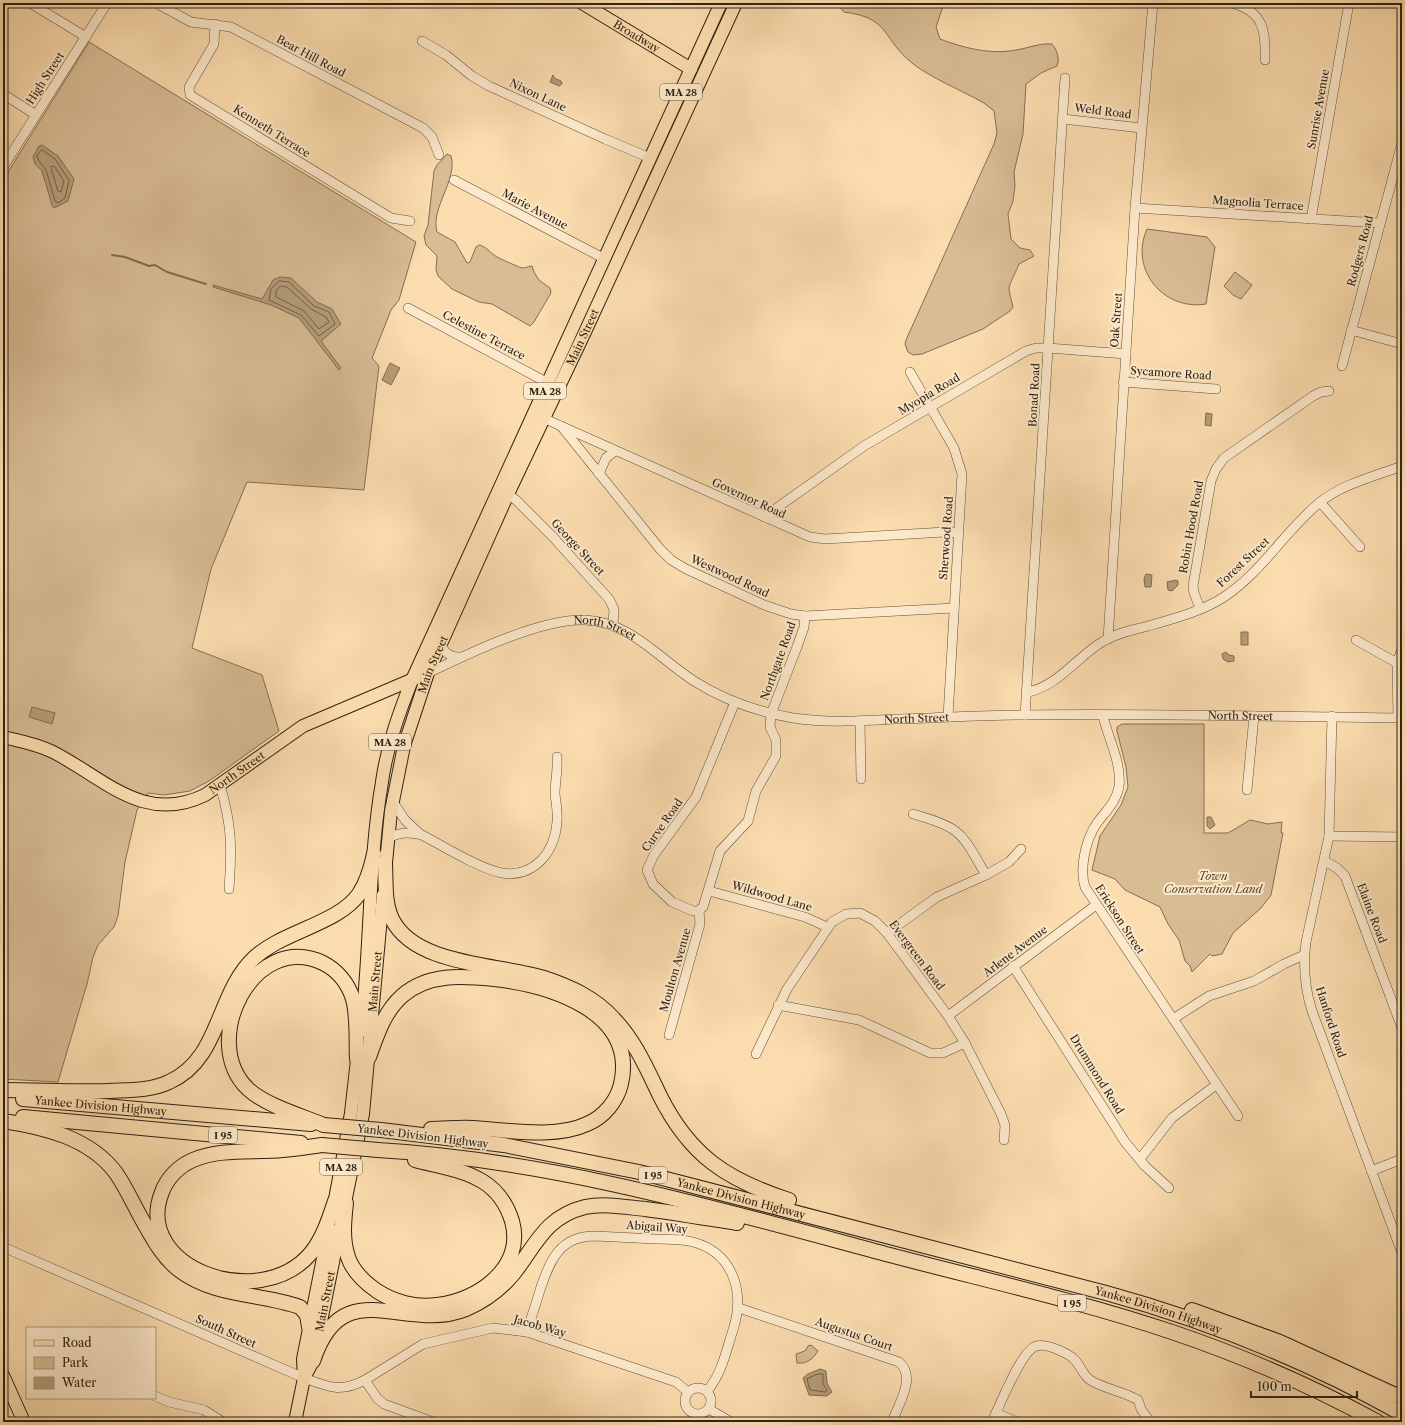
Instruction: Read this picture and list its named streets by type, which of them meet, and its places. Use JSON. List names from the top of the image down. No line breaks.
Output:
{"streets":{"highway":["Yankee Division Highway","I 95"],"main road":["Broadway","MA 28","Main Street","North Street"],"street":["Bear Hill Road","High Street","Nixon Lane","Sunrise Avenue","Weld Road","Kenneth Terrace","Magnolia Terrace","Marie Avenue","Rodgers Road","Oak Street","Celestine Terrace","Sycamore Road","Myopia Road","Bonad Road","Governor Road","Robin Hood Road","Sherwood Road","George Street","Forest Street","Westwood Road","Northgate Road","Curve Road","Wildwood Lane","Elaine Road","Erickson Street","Arlene Avenue","Evergreen Road","Moulton Avenue","Hanford Road","Drummond Road","Abigail Way","Jacob Way","South Street","Augustus Court"]},"crossings":[["Broadway","Main Street"],["Bear Hill Road","Kenneth Terrace"],["Nixon Lane","Main Street"],["Sunrise Avenue","Magnolia Terrace"],["Weld Road","Oak Street"],["Weld Road","Bonad Road"],["Magnolia Terrace","Rodgers Road"],["Magnolia Terrace","Oak Street"],["Marie Avenue","Main Street"],["Oak Street","Sycamore Road"],["Oak Street","Myopia Road"],["Oak Street","Forest Street"],["Celestine Terrace","Main Street"],["Main Street","Governor Road"],["Main Street","George Street"],["Main Street","North Street"],["Main Street","South Street"],["Myopia Road","Bonad Road"],["Myopia Road","Governor Road"],["Myopia Road","Sherwood Road"],["Bonad Road","Forest Street"],["Bonad Road","North Street"],["Governor Road","Sherwood Road"],["Governor Road","Westwood Road"],["Robin Hood Road","Forest Street"],["Sherwood Road","Westwood Road"],["Sherwood Road","North Street"],["George Street","North Street"],["Westwood Road","Northgate Road"],["North Street","Northgate Road"],["North Street","Curve Road"],["North Street","Erickson Street"],["North Street","Hanford Road"],["Curve Road","Moulton Avenue"],["Wildwood Lane","Evergreen Road"],["Elaine Road","Hanford Road"],["Erickson Street","Arlene Avenue"],["Arlene Avenue","Evergreen Road"],["Arlene Avenue","Drummond Road"],["Abigail Way","Jacob Way"],["Abigail Way","Augustus Court"],["Jacob Way","South Street"]],"parks":["Town Conservation Land"],"legend":["Road","Park","Water"],"scale_bar":"100 m"}
